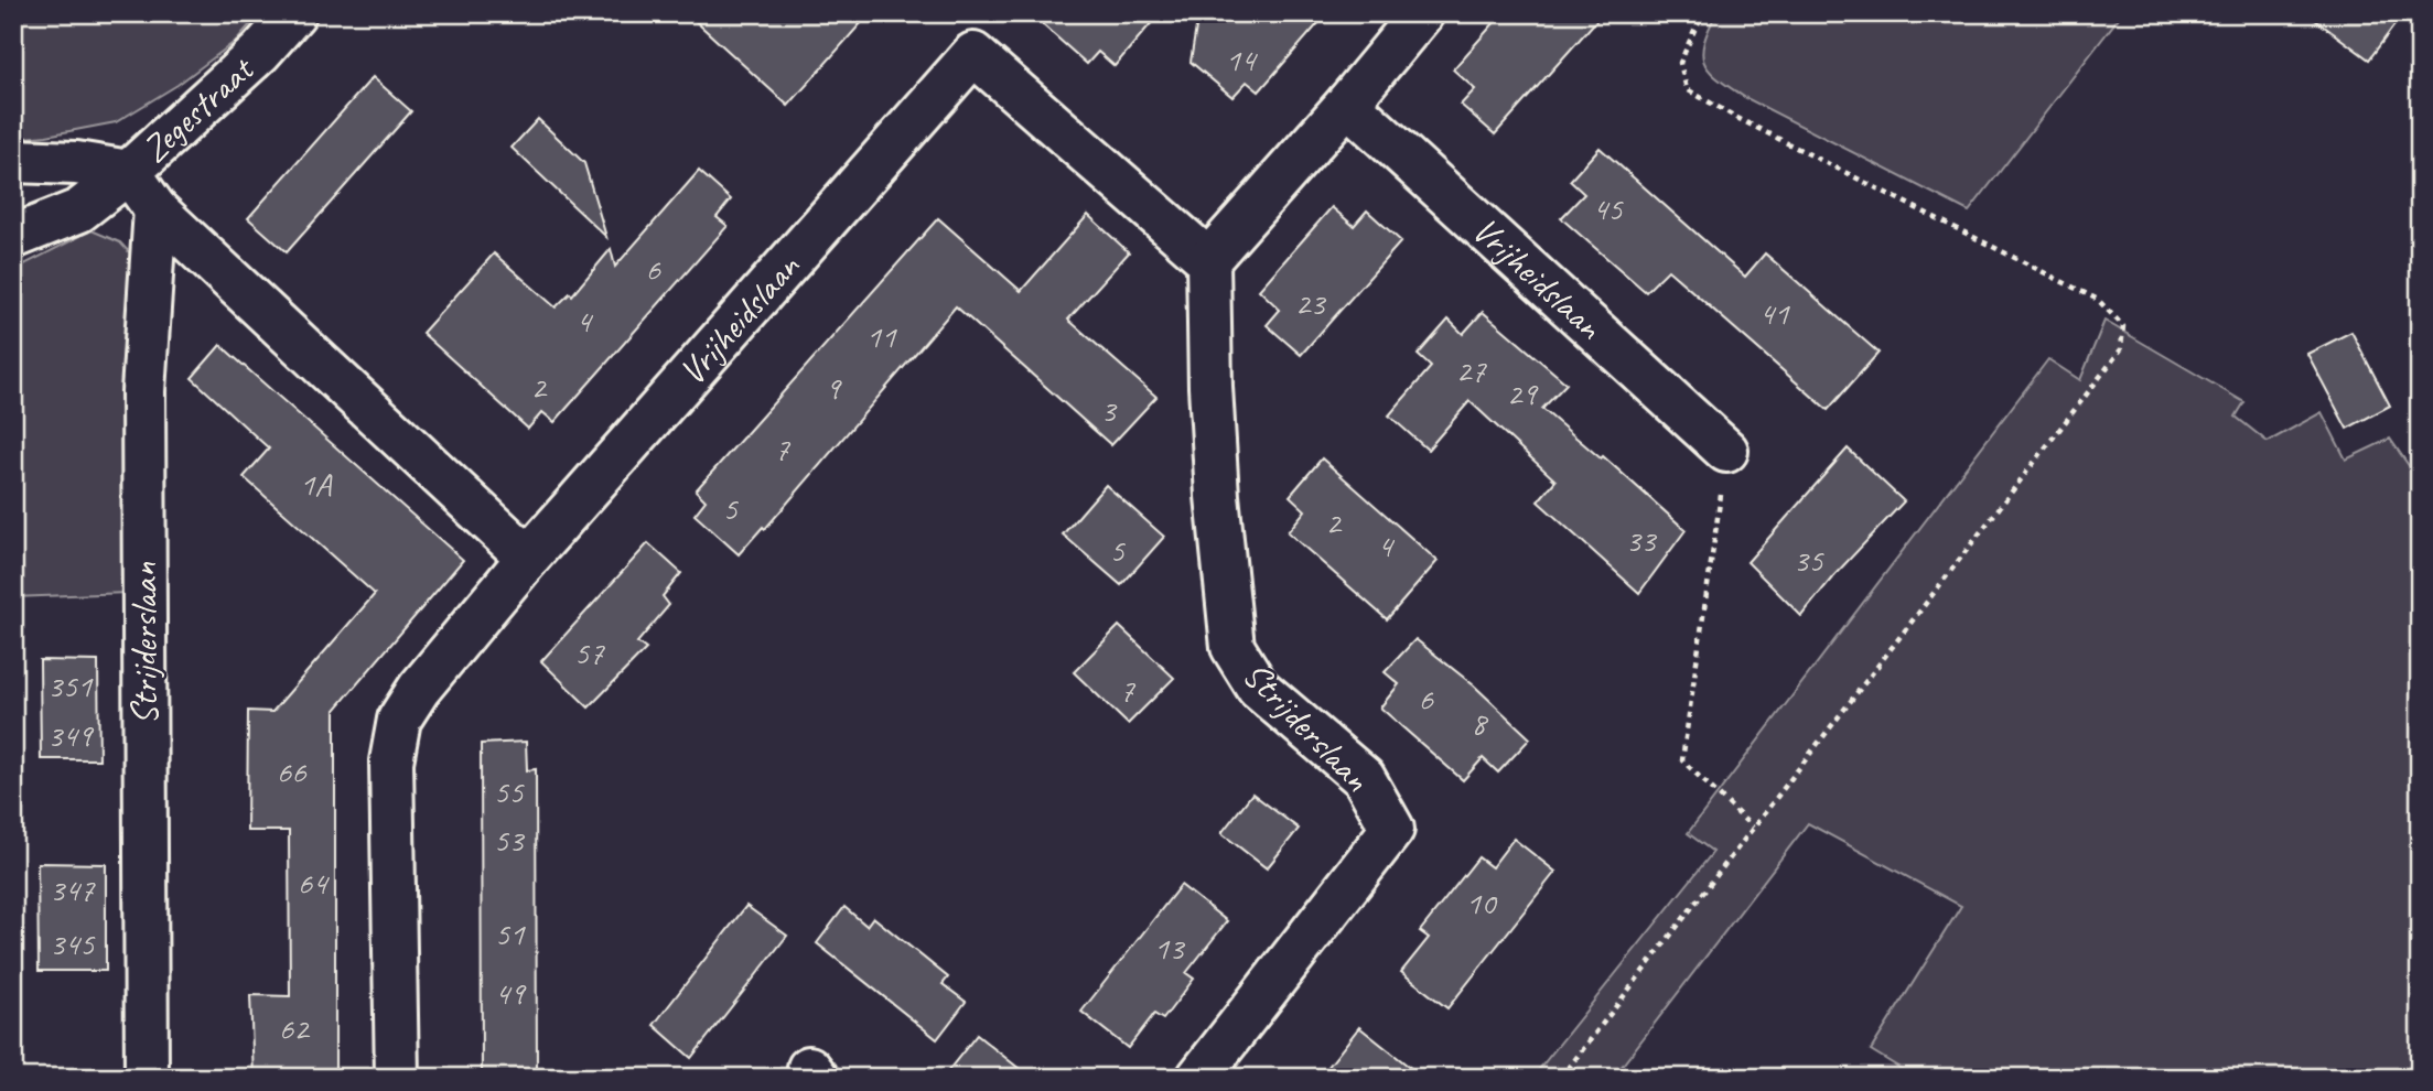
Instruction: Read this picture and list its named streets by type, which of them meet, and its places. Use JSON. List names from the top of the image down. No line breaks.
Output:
{"streets":{"street":["Zegestraat","Vrijheidslaan","Strijderslaan"]},"crossings":[["Vrijheidslaan","Strijderslaan"]],"house_numbers":["14","45","6","23","41","4","11","27","2","9","29","3","7","1A","5","2","33","4","5","35","57","351","7","6","8","349","66","55","53","64","347","10","51","345","13","49","62"]}
